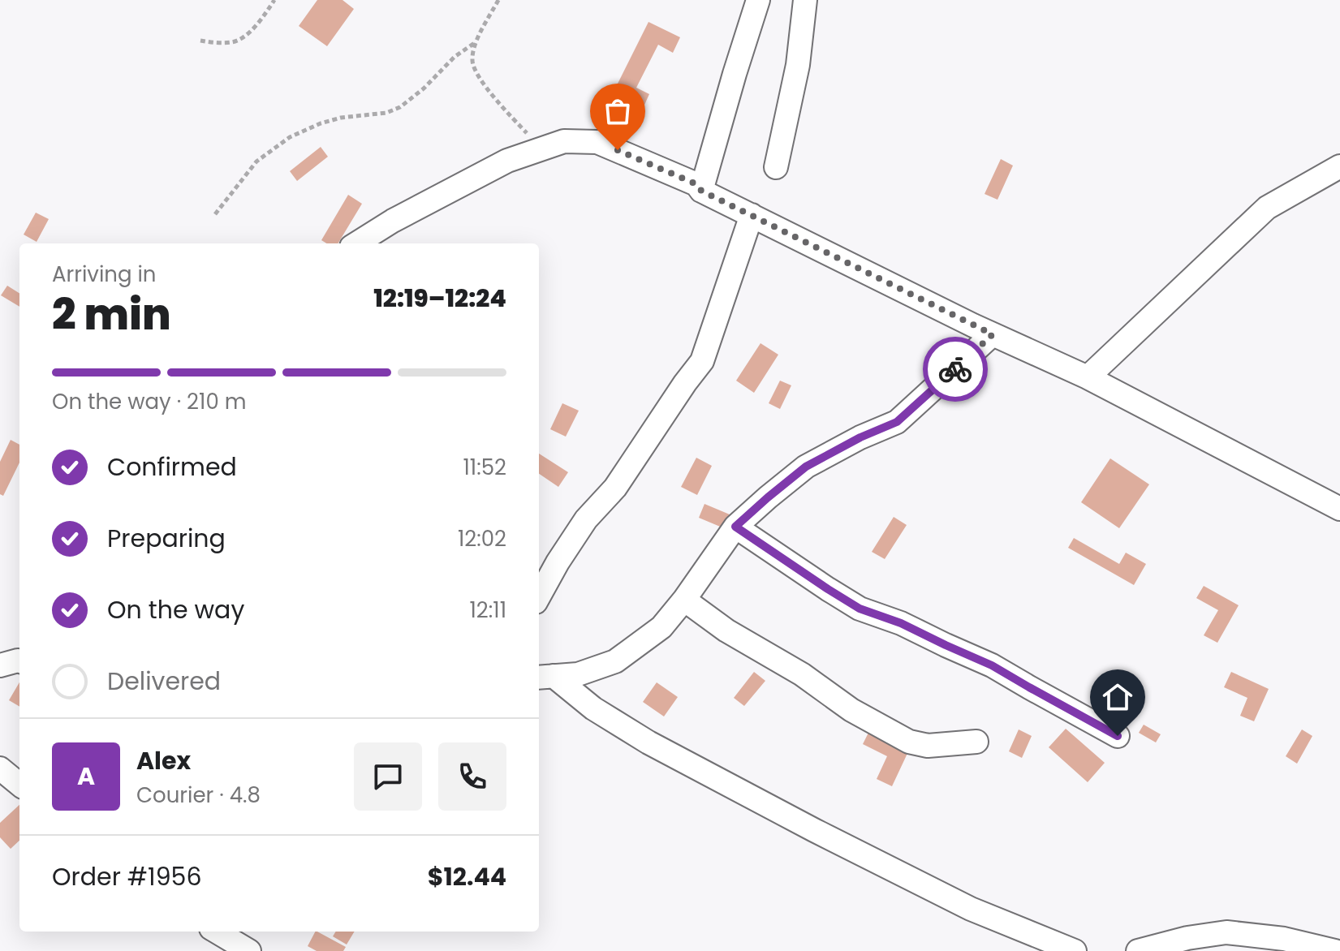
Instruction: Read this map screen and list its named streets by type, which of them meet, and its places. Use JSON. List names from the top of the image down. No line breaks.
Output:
{"page":{"heading":["2 min","Arriving in","12:19–12:24"],"panel":["Alex","Courier · 4.8","Order #1956","$12.44"],"bar":"On the way · 210 m","list":[["Confirmed","11:52"],["Preparing","12:02"],["On the way","12:11"],"Delivered"],"round":"A"}}
